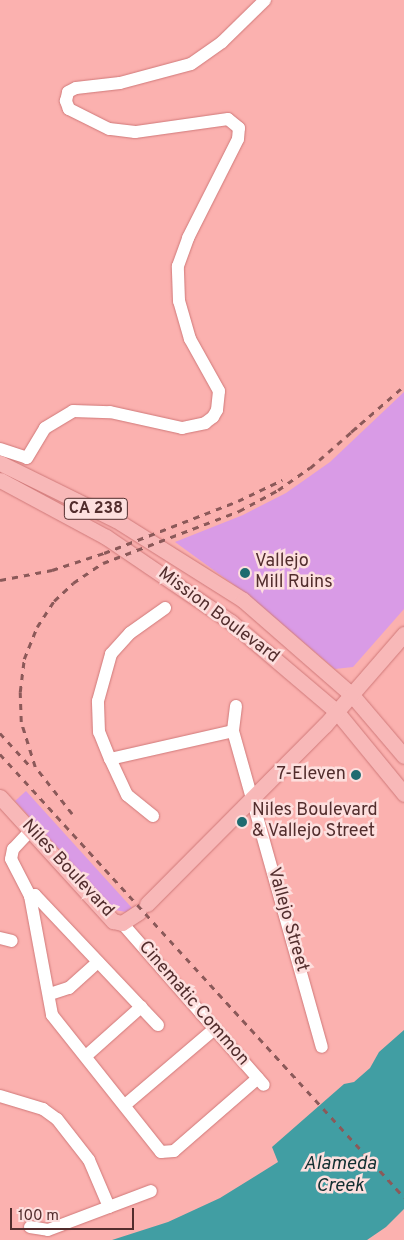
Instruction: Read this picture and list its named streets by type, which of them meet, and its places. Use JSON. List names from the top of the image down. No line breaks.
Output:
{"streets":{"main road":["CA 238","Mission Boulevard","Niles Boulevard"],"street":["Vallejo Street","Cinematic Common"]},"crossings":[["Mission Boulevard","Niles Boulevard"],["Niles Boulevard","Vallejo Street"],["Niles Boulevard","Cinematic Common"]],"water":["Alameda Creek"],"places":["Vallejo Mill Ruins","7-Eleven","Niles Boulevard & Vallejo Street"],"scale_bar":"100 m"}
